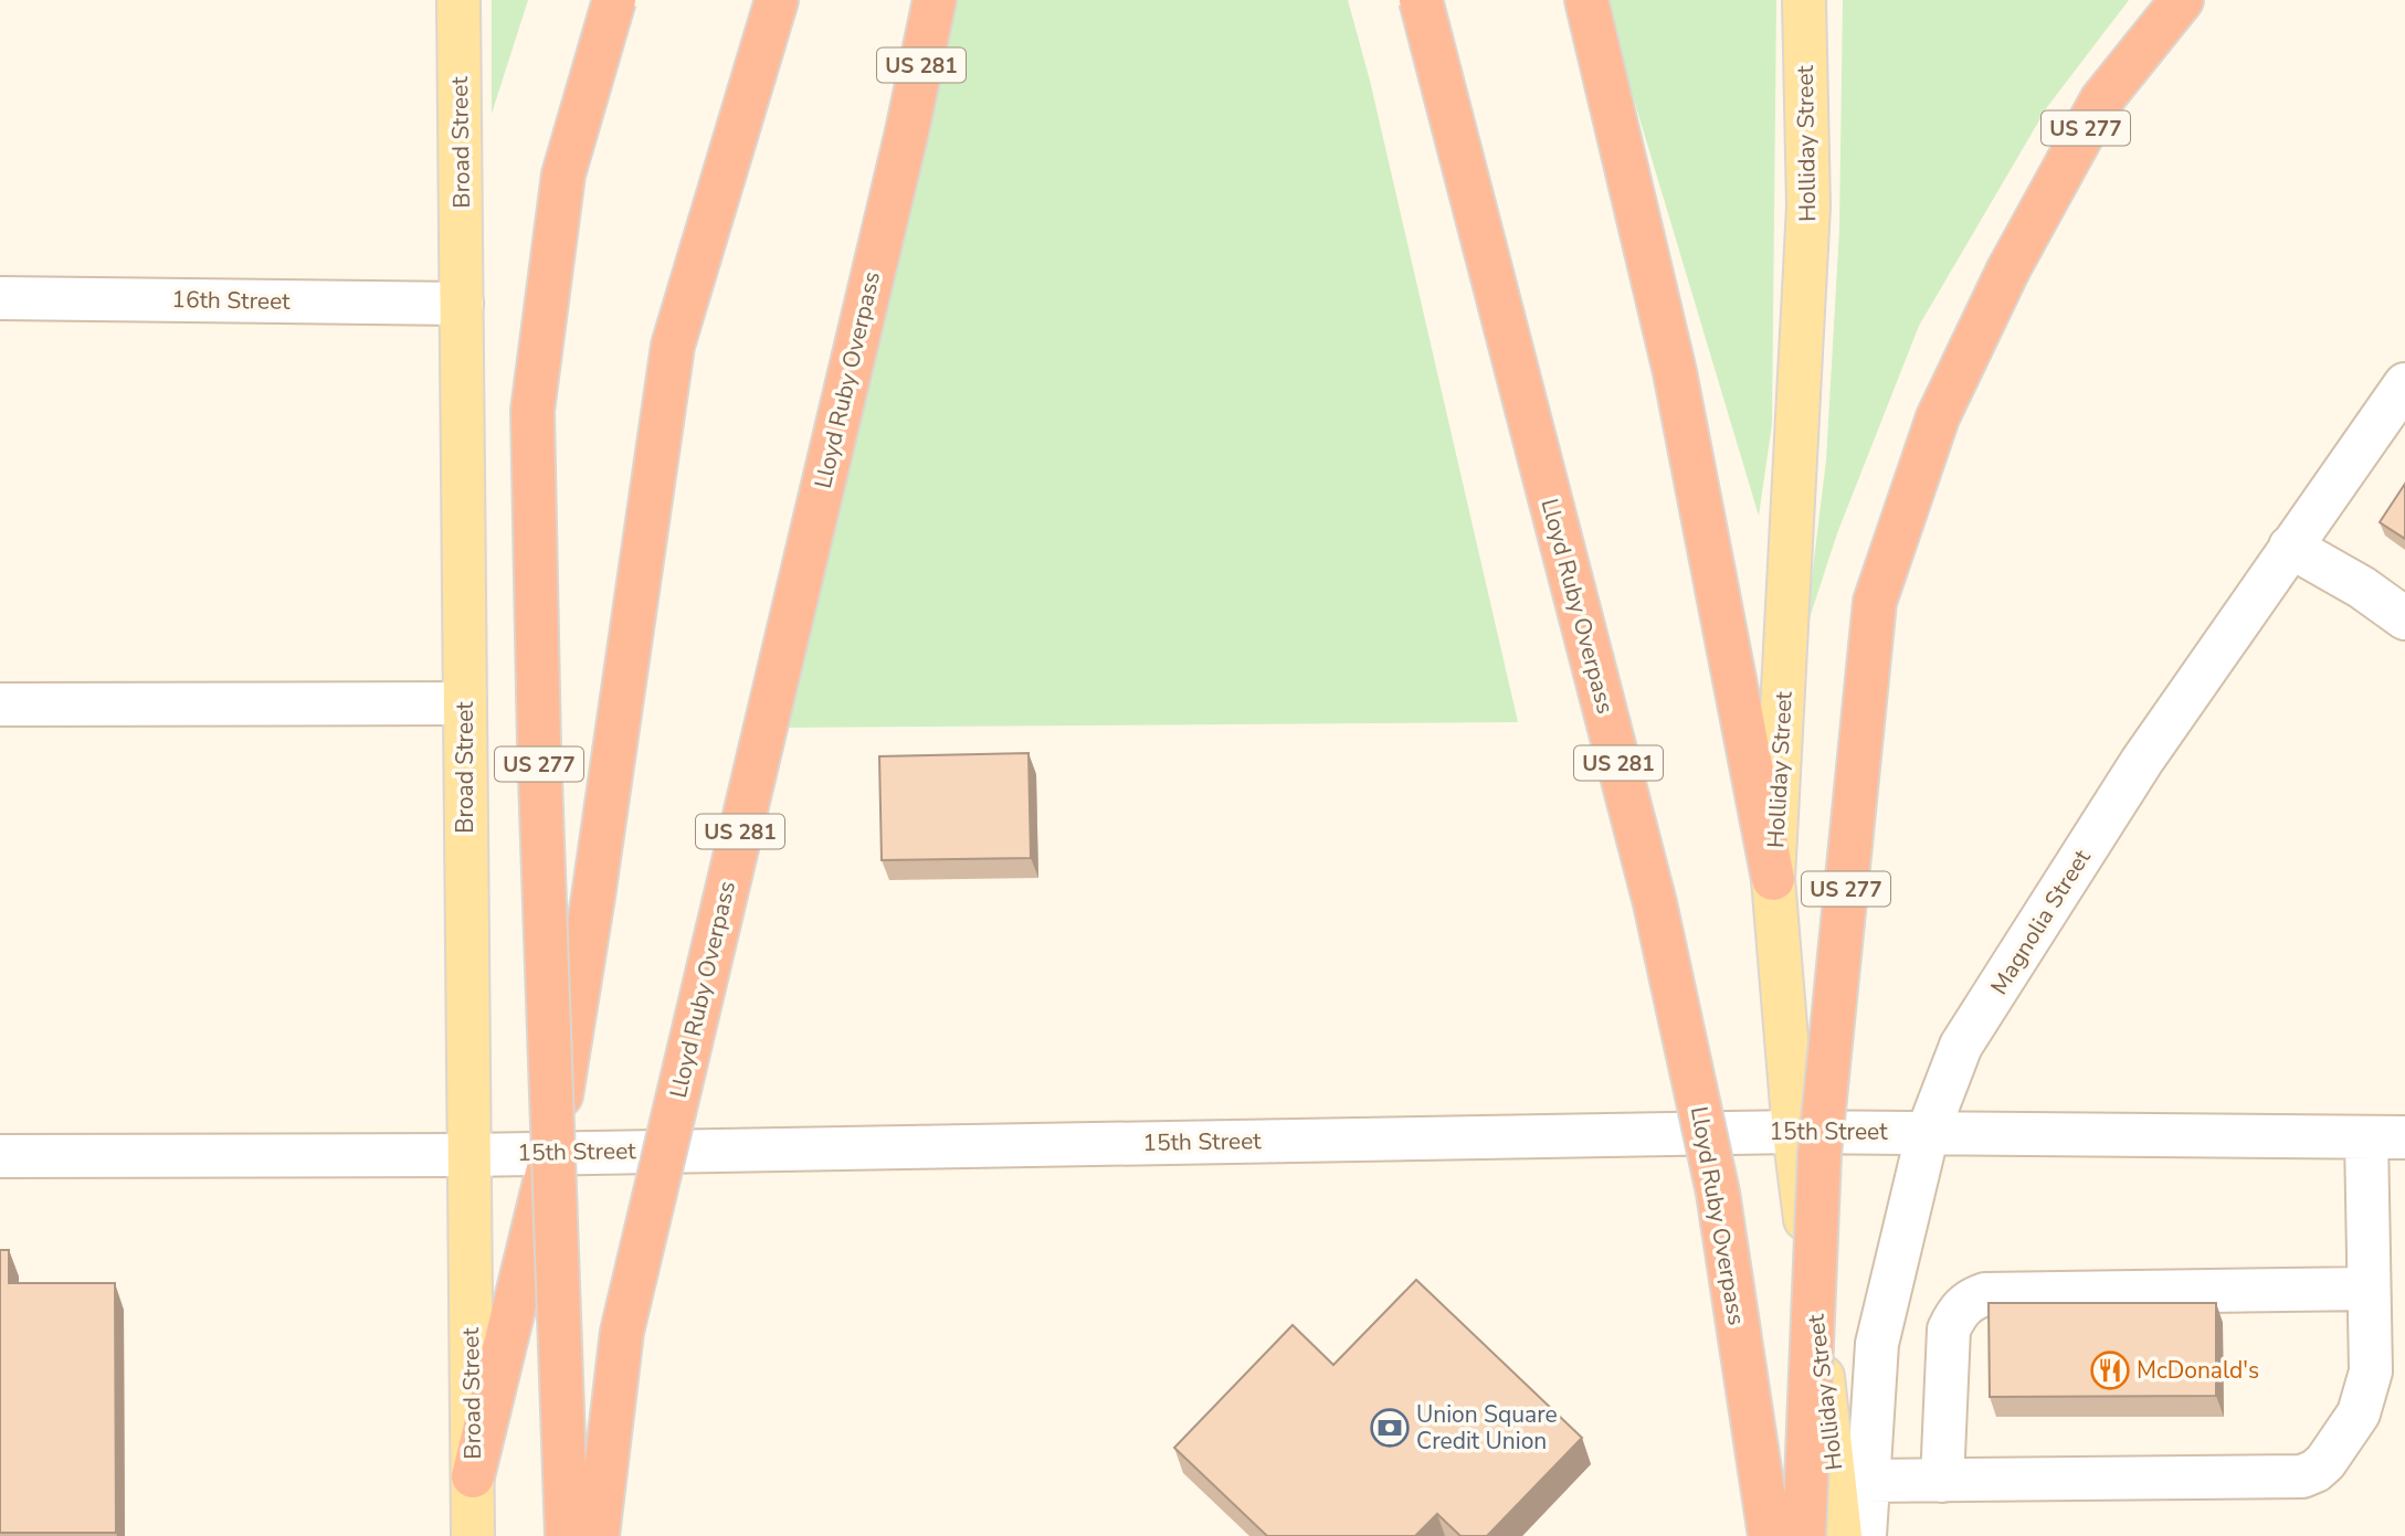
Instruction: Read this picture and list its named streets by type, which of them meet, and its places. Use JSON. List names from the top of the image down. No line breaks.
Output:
{"streets":{"highway":["US 281","US 277","Lloyd Ruby Overpass"],"main road":["Broad Street","Holliday Street"],"street":["16th Street","Magnolia Street","15th Street"]},"crossings":[["Broad Street","16th Street"],["Broad Street","15th Street"],["Holliday Street","15th Street"],["Magnolia Street","15th Street"]],"places":{"restaurant":["McDonald's"],"bank":["Union Square Credit Union"]}}
